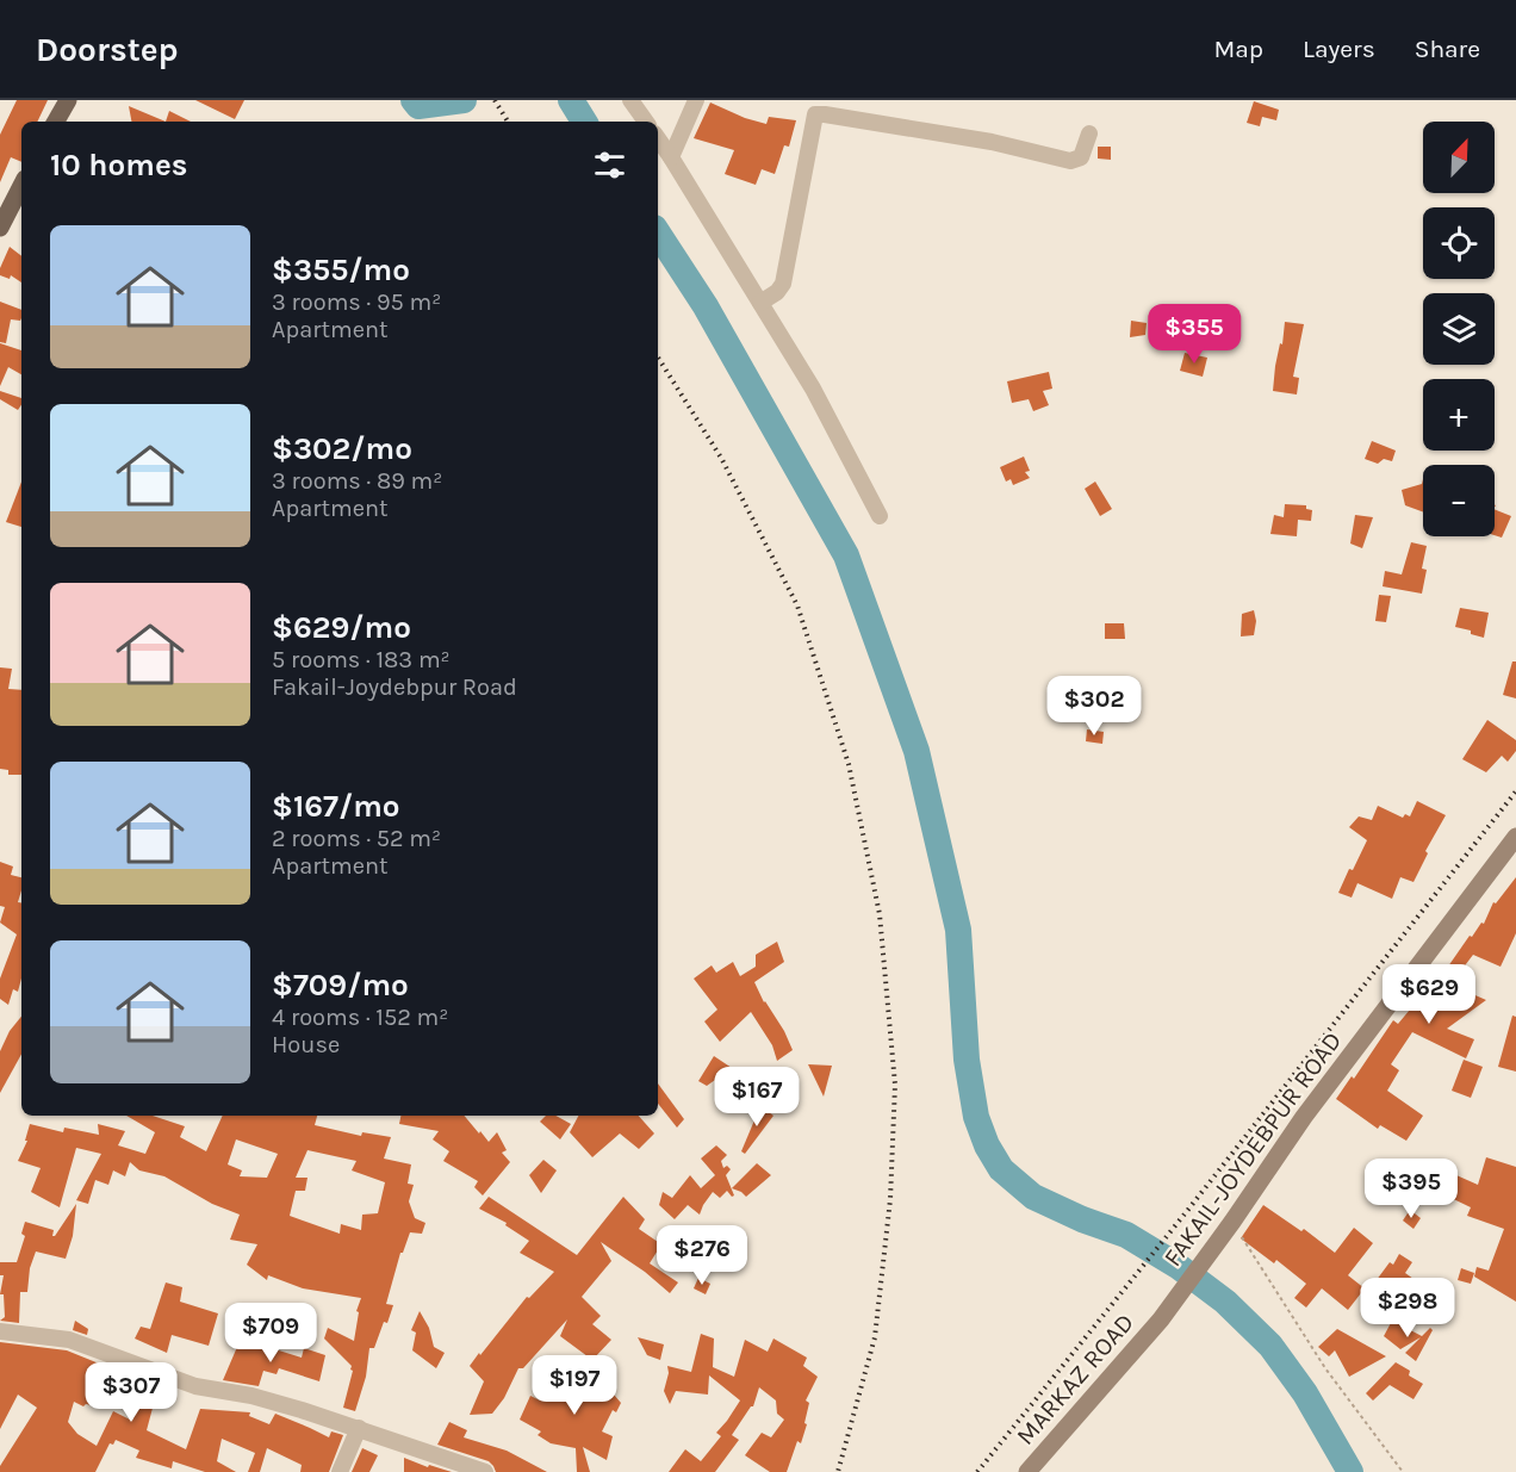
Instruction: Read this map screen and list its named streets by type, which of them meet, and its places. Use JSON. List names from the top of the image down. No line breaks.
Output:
{"streets":{"street":["FAKAIL-JOYDEBPUR ROAD","MARKAZ ROAD"]},"crossings":[["FAKAIL-JOYDEBPUR ROAD","MARKAZ ROAD"]],"north":"top right","page":{"header":"Doorstep","nav":["Map","Layers","Share"],"map_buttons":["+","−"],"heading":"10 homes","list":[{"name":"$355/mo","note":"3 rooms · 95 m² · Apartment"},{"name":"$302/mo","note":"3 rooms · 89 m² · Apartment"},{"name":"$629/mo","note":"5 rooms · 183 m² · Fakail-Joydebpur Road"},{"name":"$167/mo","note":"2 rooms · 52 m² · Apartment"},{"name":"$709/mo","note":"4 rooms · 152 m² · House"}],"price":["$355","$302","$629","$167","$395","$276","$298","$709","$197","$307"]}}
